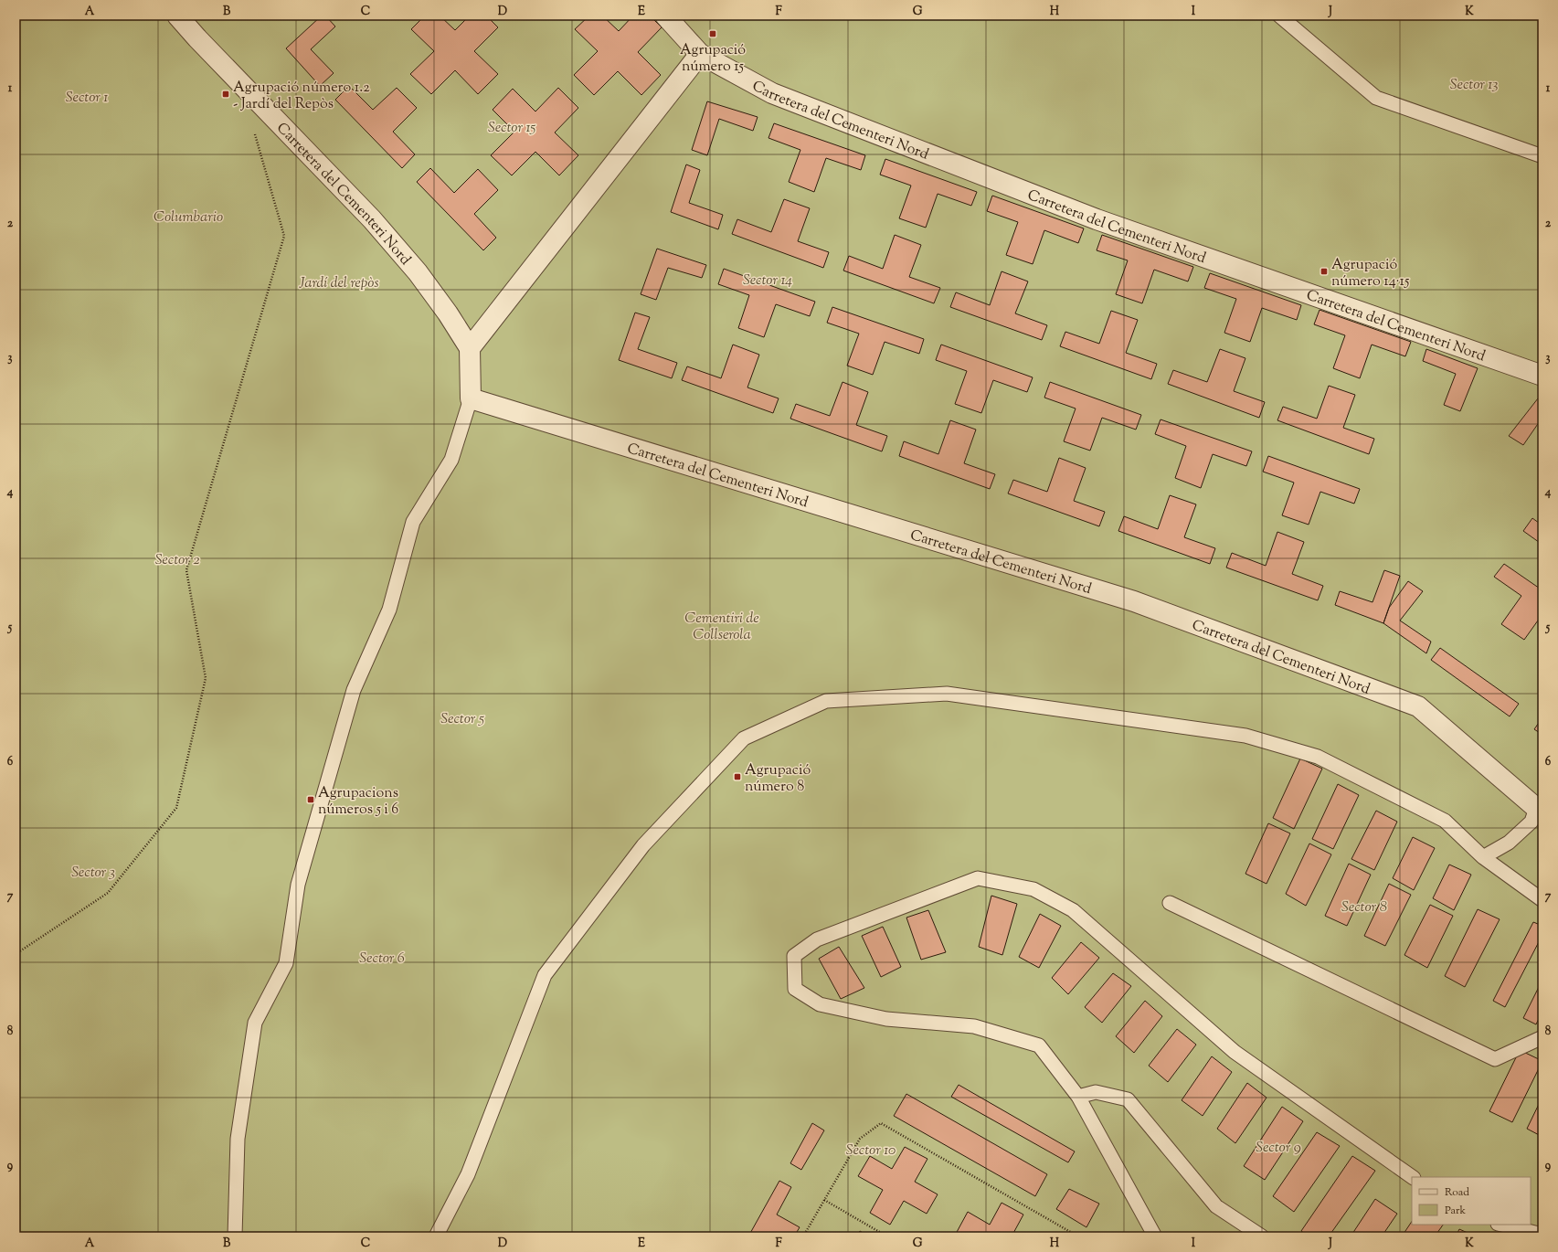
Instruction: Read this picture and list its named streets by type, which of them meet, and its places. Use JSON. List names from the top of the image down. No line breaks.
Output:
{"streets":{"street":["Carretera del Cementeri Nord"]},"parks":["Sector 13","Sector 1","Sector 15","Columbario","Sector 14","Jardí del repòs","Sector 2","Cementiri de Collserola","Sector 5","Sector 3","Sector 8","Sector 6","Sector 9","Sector 10"],"places":{"transit":["Agrupació número 15","Agrupació número 1.2 - Jardí del Repòs","Agrupació número 14·15","Agrupació número 8","Agrupacions números 5 i 6"]},"legend":["Road","Park"],"grid":{"columns":["A","B","C","D","E","F","G","H","I","J","K"],"rows":["1","2","3","4","5","6","7","8","9"]}}
